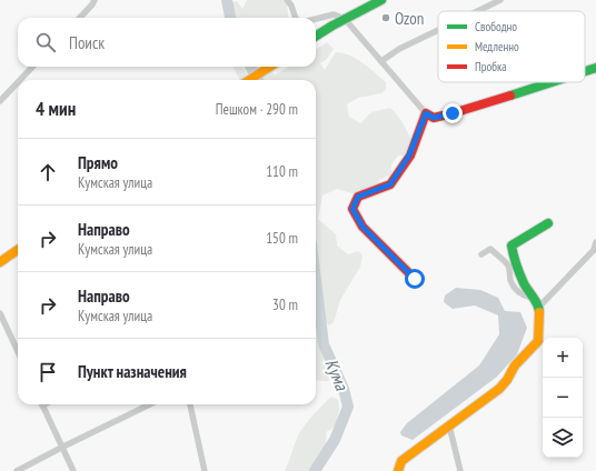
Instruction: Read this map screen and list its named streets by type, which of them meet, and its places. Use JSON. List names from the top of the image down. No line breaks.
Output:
{"water":["Кума"],"places":["Ozon"],"legend":["Свободно","Медленно","Пробка"],"page":{"search":"Поиск","heading":["4 мин","Пешком · 290 m"],"list":[["Прямо","Кумская улица","110 m"],["Направо","Кумская улица","150 m"],["Направо","Кумская улица","30 m"],"Пункт назначения"],"map_buttons":["+","−"]}}
